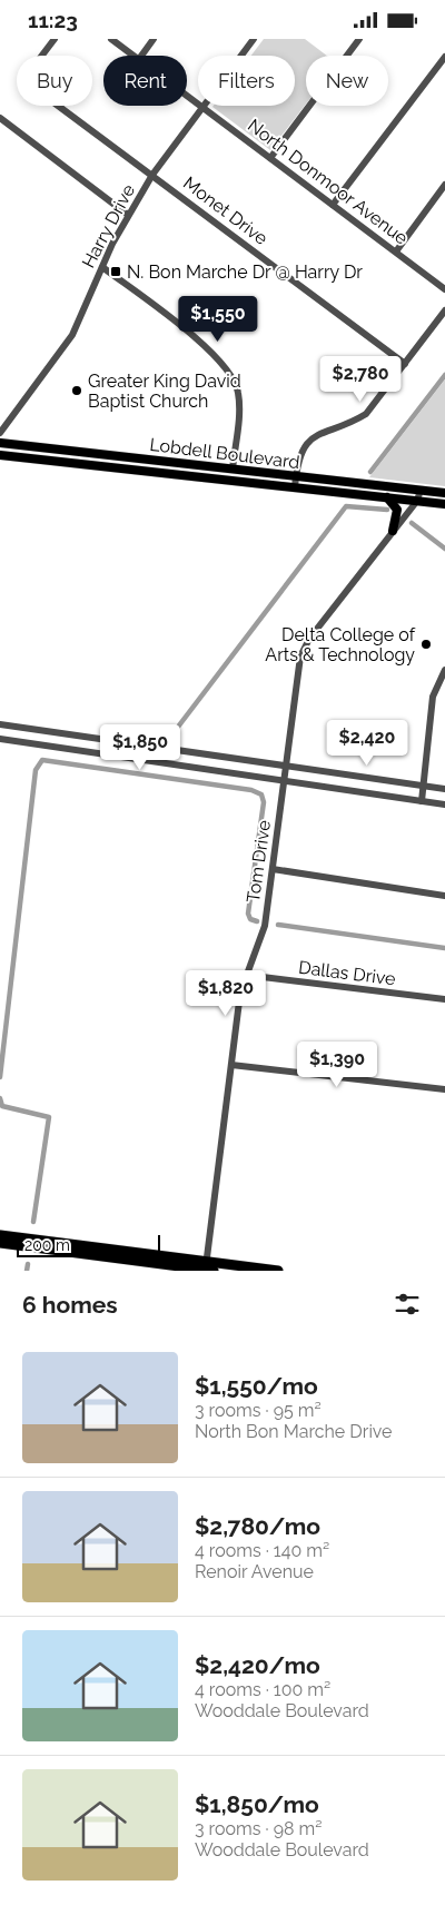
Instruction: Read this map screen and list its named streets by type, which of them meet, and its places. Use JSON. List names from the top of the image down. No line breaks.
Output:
{"streets":{"main road":["Lobdell Boulevard"],"street":["North Donmoor Avenue","Monet Drive","Harry Drive","Tom Drive","Dallas Drive"]},"crossings":[["North Donmoor Avenue","Harry Drive"],["Monet Drive","Harry Drive"],["Lobdell Boulevard","Tom Drive"],["Tom Drive","Dallas Drive"]],"places":{"transit":["N. Bon Marche Dr @ Harry Dr"],"other":["Greater King David Baptist Church","Delta College of Arts & Technology"]},"scale_bar":"200 m","page":{"status":"11:23","chip":["Buy","Rent","Filters","New"],"price":["$1,550","$2,780","$2,420","$1,850","$1,820","$1,390"],"scale":"200 m","heading":"6 homes","list":[{"name":"$1,550/mo","note":"3 rooms · 95 m² · North Bon Marche Drive"},{"name":"$2,780/mo","note":"4 rooms · 140 m² · Renoir Avenue"},{"name":"$2,420/mo","note":"4 rooms · 100 m² · Wooddale Boulevard"},{"name":"$1,850/mo","note":"3 rooms · 98 m² · Wooddale Boulevard"}]}}
